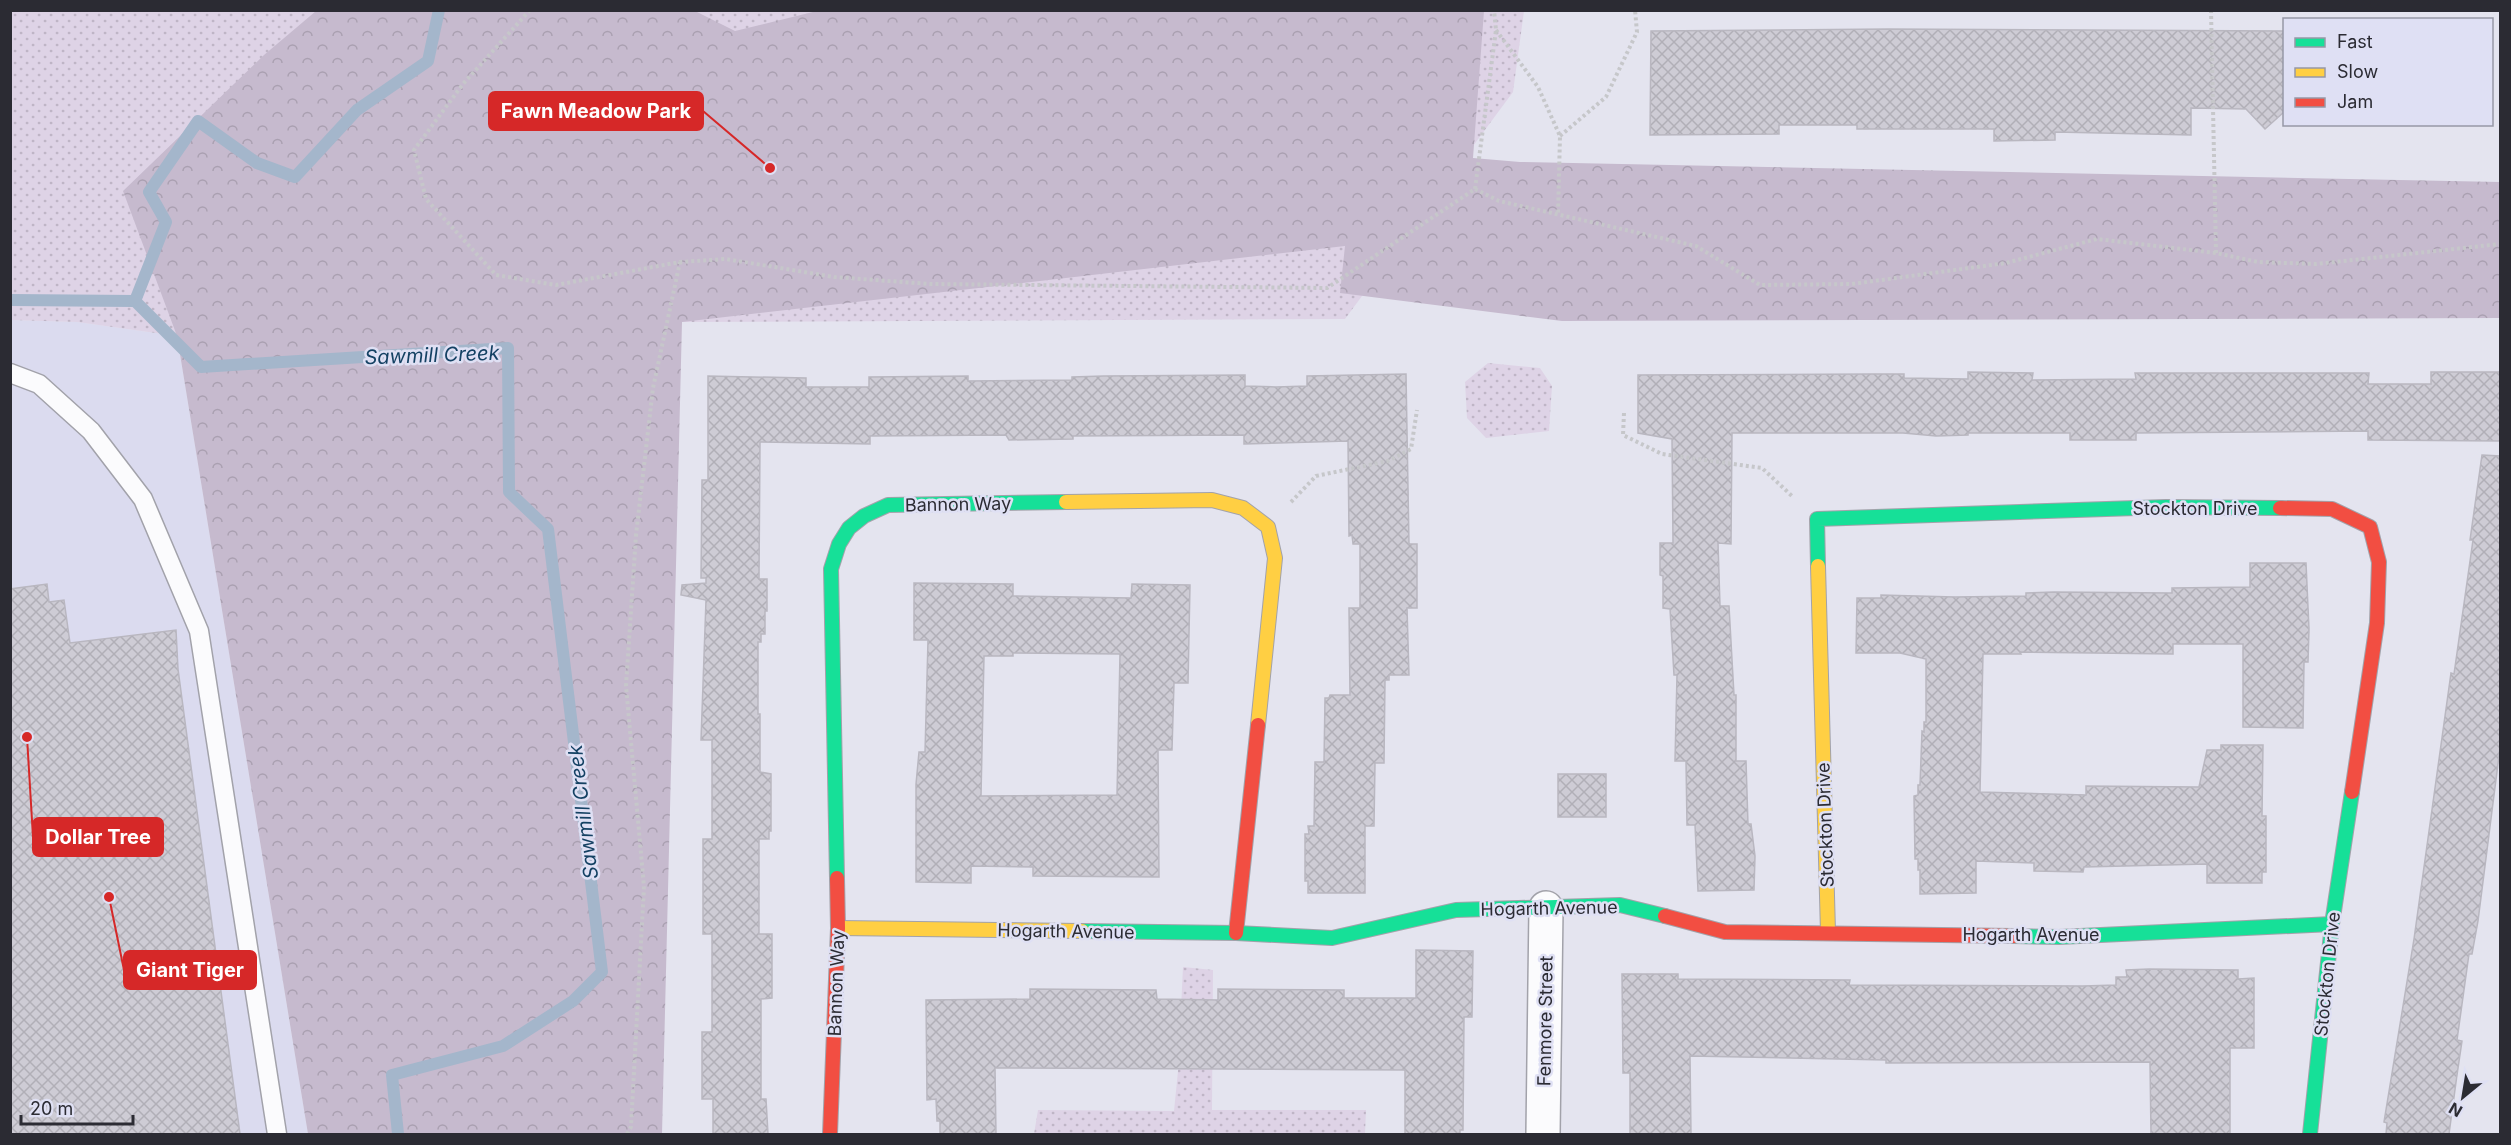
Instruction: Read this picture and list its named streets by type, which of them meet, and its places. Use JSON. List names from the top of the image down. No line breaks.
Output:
{"streets":{"street":["Bannon Way","Stockton Drive","Hogarth Avenue","Fenmore Street"]},"crossings":[["Bannon Way","Hogarth Avenue"],["Stockton Drive","Hogarth Avenue"],["Hogarth Avenue","Fenmore Street"]],"water":["Sawmill Creek"],"places":["Fawn Meadow Park","Dollar Tree","Giant Tiger"],"legend":["Fast","Slow","Jam"],"scale_bar":"20 m","north":"bottom left"}
